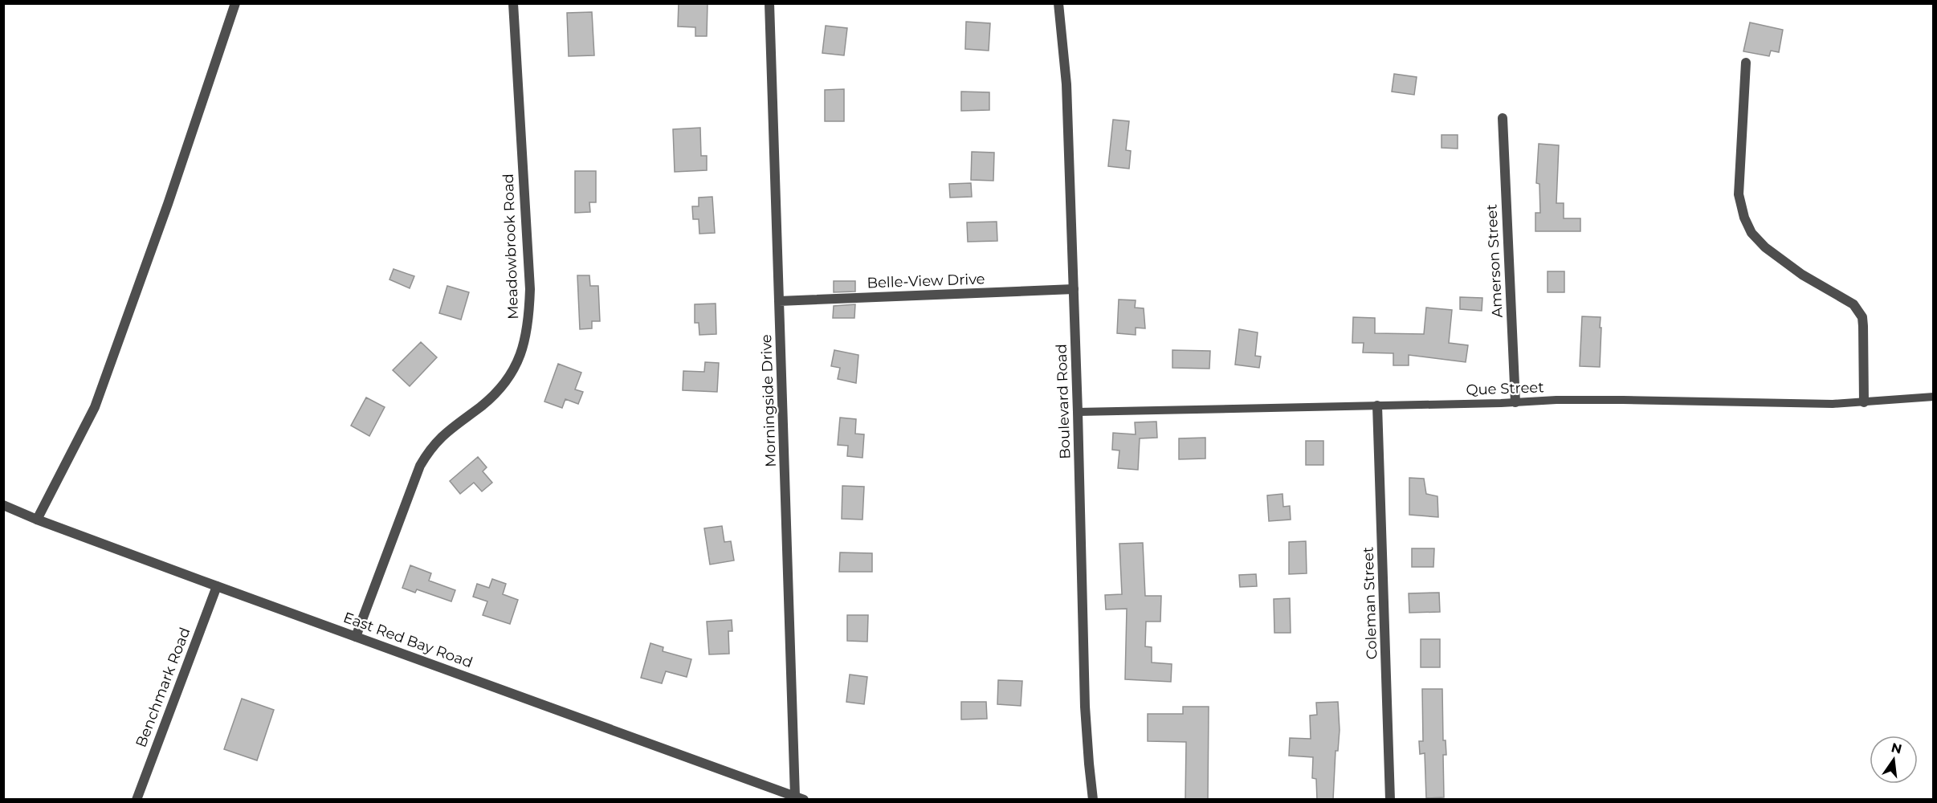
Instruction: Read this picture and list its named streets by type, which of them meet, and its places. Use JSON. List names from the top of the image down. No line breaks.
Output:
{"streets":{"street":["Meadowbrook Road","Amerson Street","Belle-View Drive","Morningside Drive","Boulevard Road","Coleman Street","East Red Bay Road","Benchmark Road"],"lane":["Que Street"]},"crossings":[["Meadowbrook Road","East Red Bay Road"],["Amerson Street","Que Street"],["Belle-View Drive","Morningside Drive"],["Belle-View Drive","Boulevard Road"],["Que Street","Boulevard Road"],["Que Street","Coleman Street"],["Morningside Drive","East Red Bay Road"],["East Red Bay Road","Benchmark Road"]],"north":"top"}
